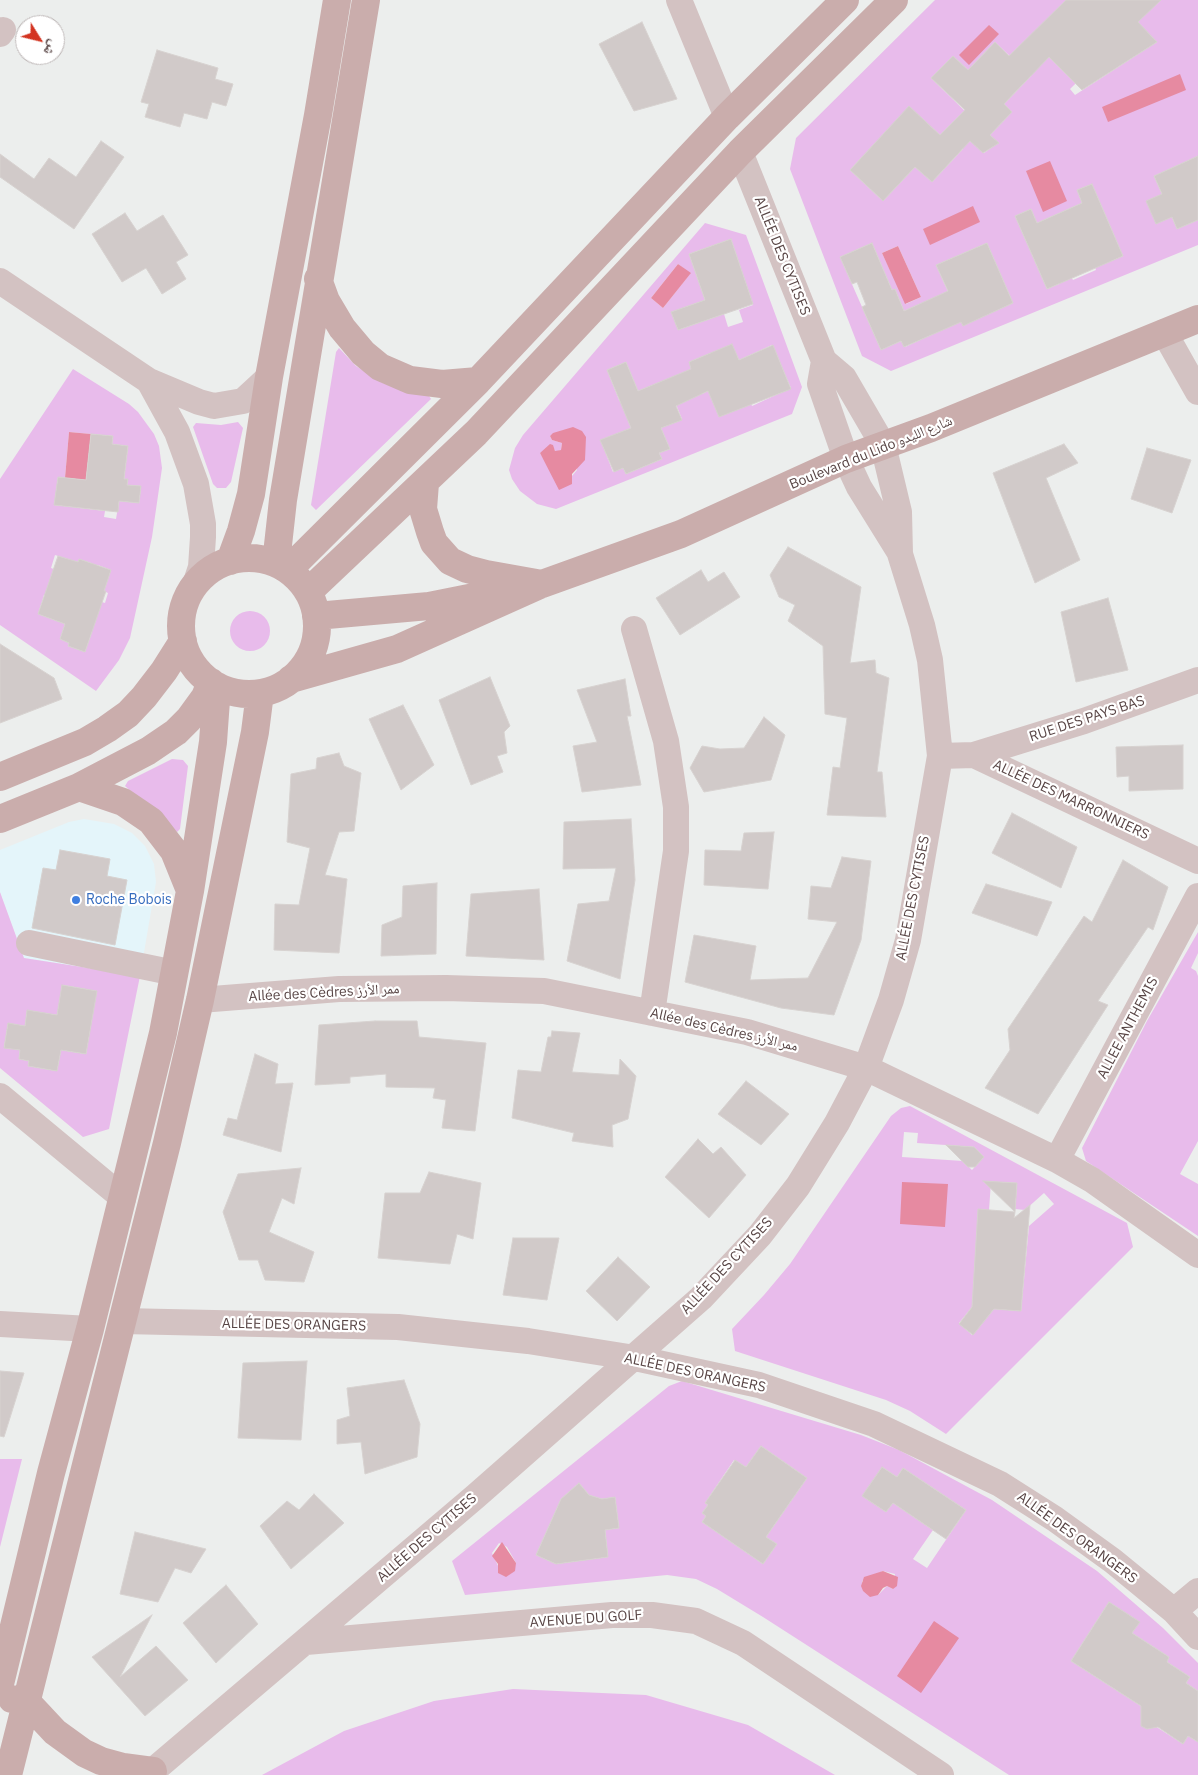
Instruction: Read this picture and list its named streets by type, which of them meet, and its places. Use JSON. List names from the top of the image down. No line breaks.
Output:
{"streets":{"main road":["Boulevard du Lido شارع الليدو"],"street":["ALLÉE DES CYTISES","RUE DES PAYS BAS","ALLÉE DES MARRONNIERS","Allée des Cèdres ممر الأرز","ALLEE ANTHEMIS","ALLÉE DES ORANGERS","AVENUE DU GOLF"]},"crossings":[["ALLÉE DES CYTISES","Boulevard du Lido شارع الليدو"],["ALLÉE DES CYTISES","ALLÉE DES MARRONNIERS"],["ALLÉE DES CYTISES","Allée des Cèdres ممر الأرز"],["ALLÉE DES CYTISES","ALLÉE DES ORANGERS"],["ALLÉE DES CYTISES","AVENUE DU GOLF"],["RUE DES PAYS BAS","ALLÉE DES MARRONNIERS"],["Allée des Cèdres ممر الأرز","ALLEE ANTHEMIS"]],"places":["Roche Bobois"],"north":"bottom right"}
